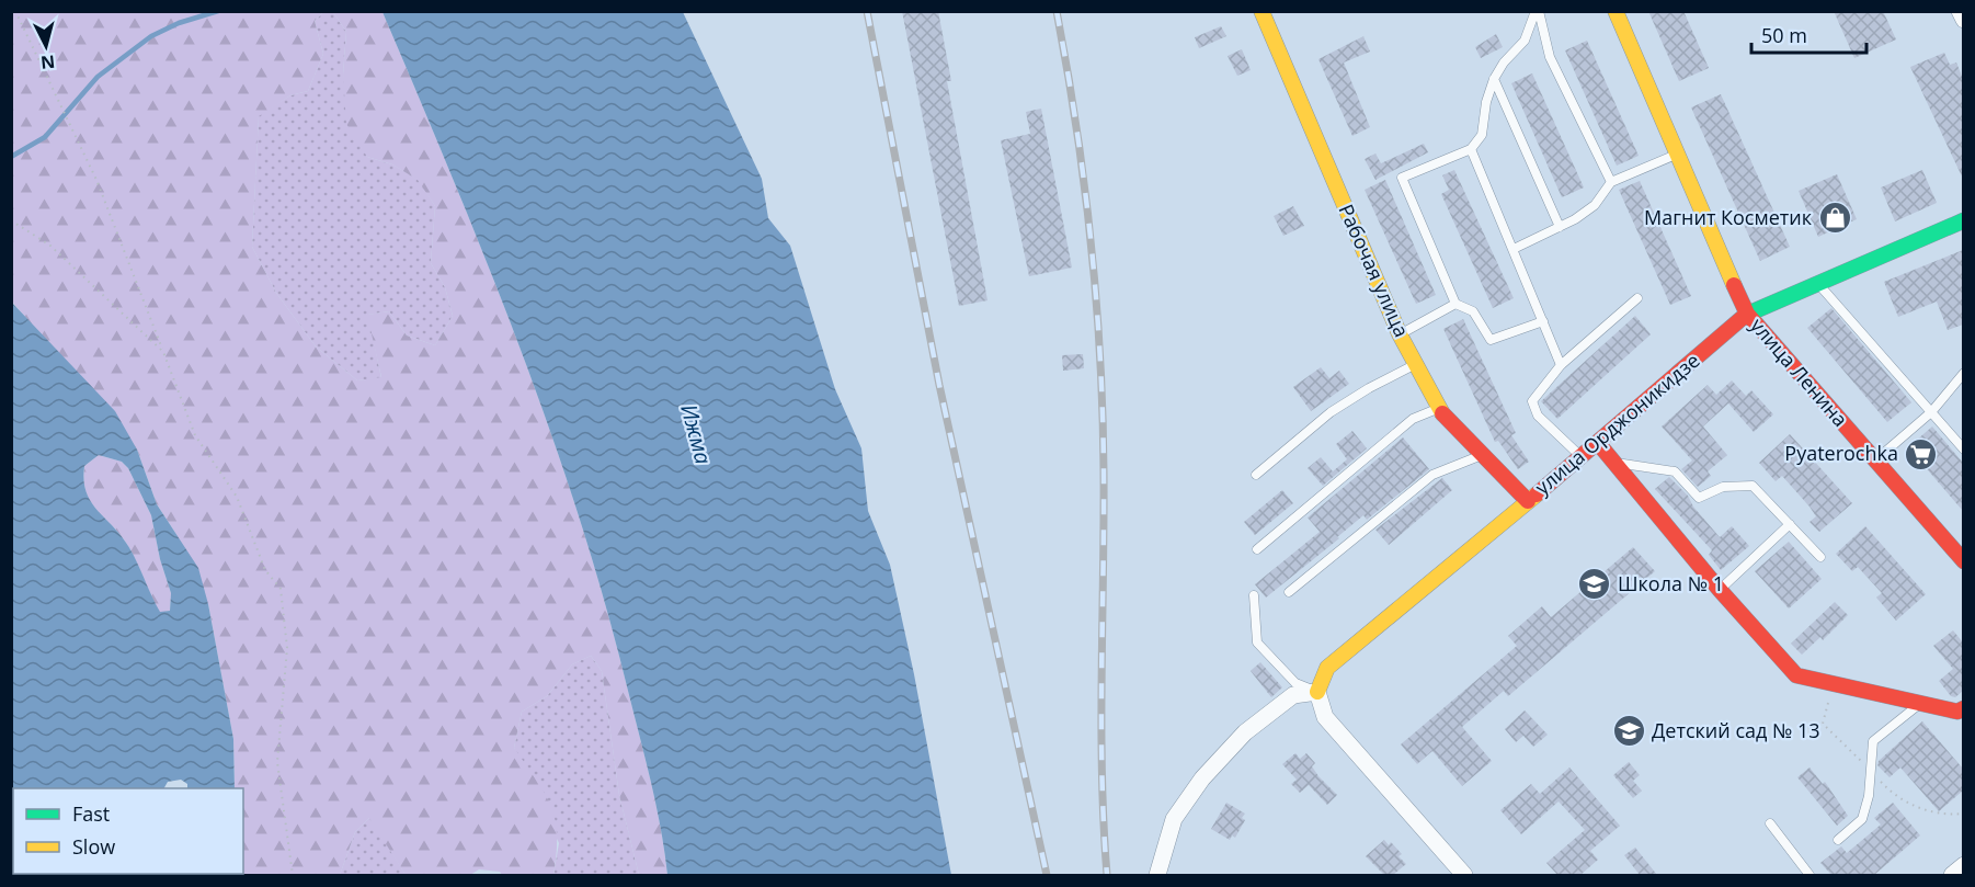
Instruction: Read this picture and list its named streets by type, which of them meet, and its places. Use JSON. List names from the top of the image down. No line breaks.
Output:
{"streets":{"street":["Рабочая улица","улица Ленина","улица Орджоникидзе"]},"crossings":[["Рабочая улица","улица Орджоникидзе"],["улица Ленина","улица Орджоникидзе"]],"water":["Ижма"],"places":{"shop":["Магнит Косметик"],"supermarket":["Pyaterochka"],"school or university":["Школа № 1","Детский сад № 13"]},"legend":["Fast","Slow"],"scale_bar":"50 m","north":"bottom"}
